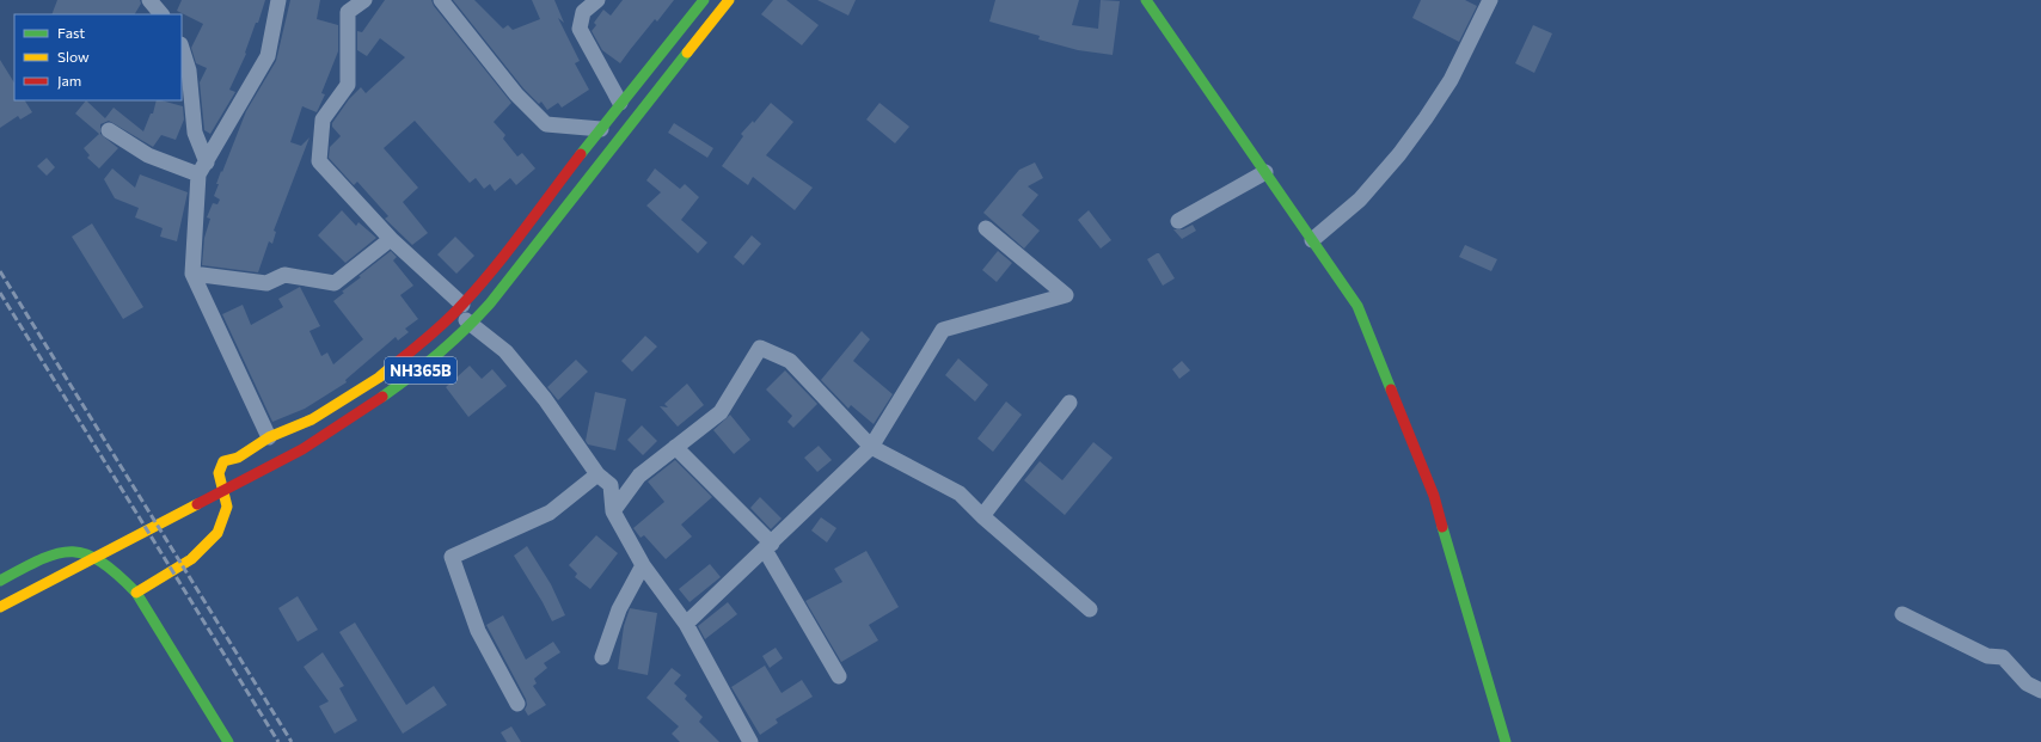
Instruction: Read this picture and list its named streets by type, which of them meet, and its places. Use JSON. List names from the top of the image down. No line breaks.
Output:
{"streets":{"main road":["NH365B"]},"legend":["Fast","Slow","Jam"]}
